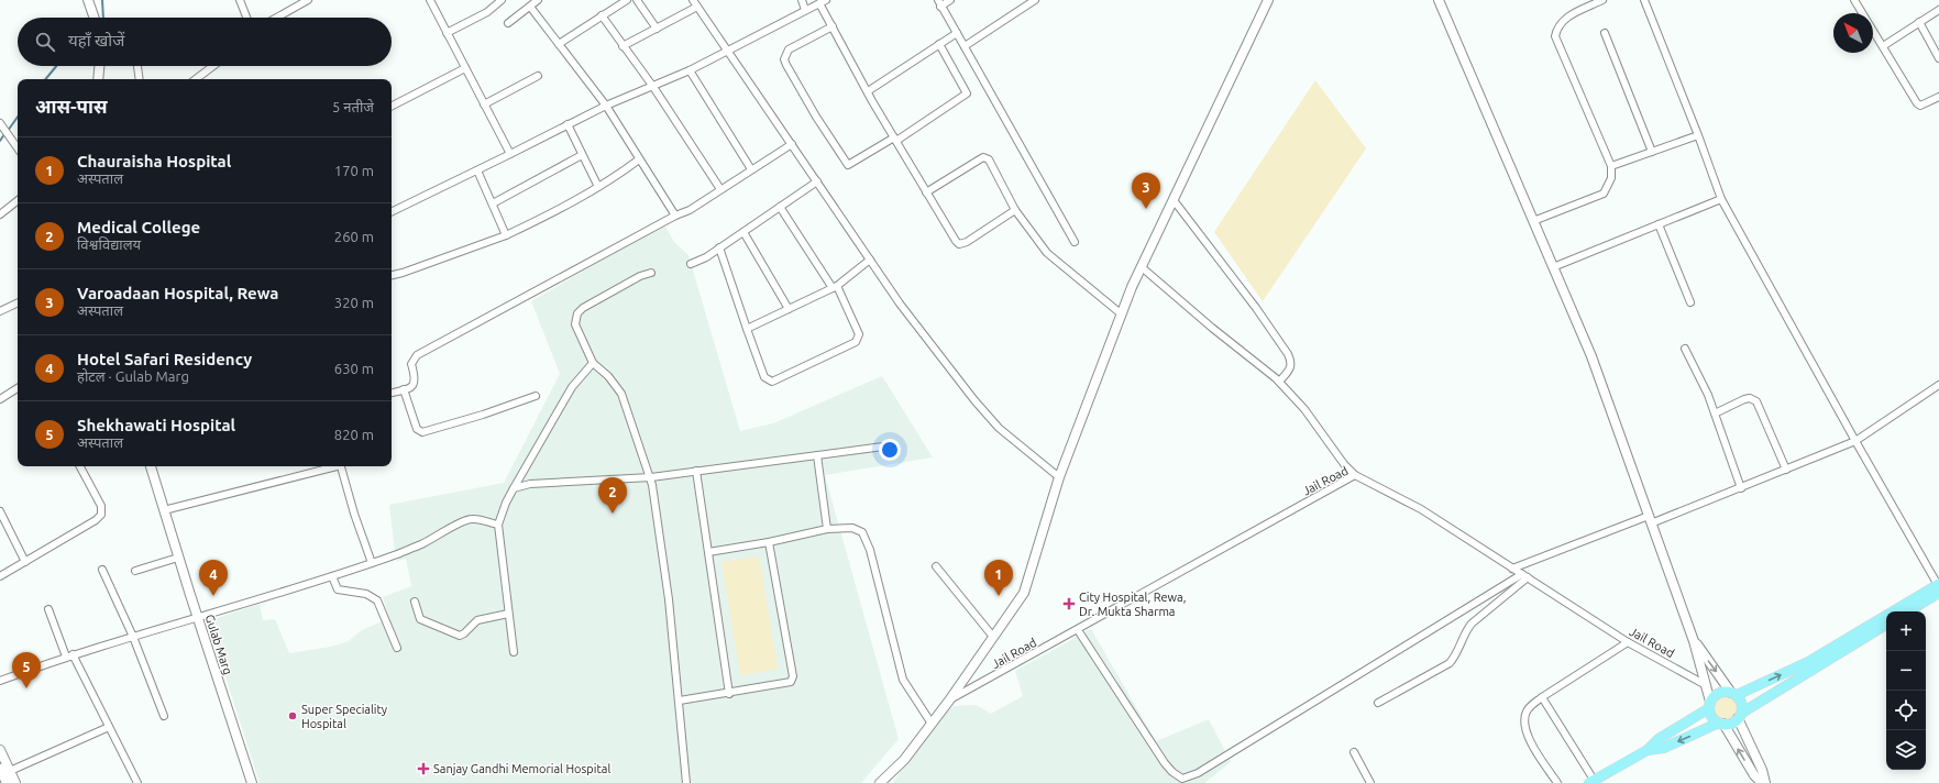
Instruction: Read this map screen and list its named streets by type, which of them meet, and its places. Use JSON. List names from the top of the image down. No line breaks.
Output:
{"streets":{"main road":["Gulab Marg"],"street":["Jail Road"]},"places":{"health":["City Hospital, Rewa, Dr. Mukta Sharma","Sanjay Gandhi Memorial Hospital"],"other":["Super Speciality Hospital"]},"north":"top left","page":{"search":"यहाँ खोजें","heading":["आस-पास","5 नतीजे"],"list":[{"mark":"1","name":"Chauraisha Hospital","note":"अस्पताल","value":"170 m"},{"mark":"2","name":"Medical College","note":"विश्वविद्यालय","value":"260 m"},{"mark":"3","name":"Varoadaan Hospital, Rewa","note":"अस्पताल","value":"320 m"},{"mark":"4","name":"Hotel Safari Residency","note":"होटल · Gulab Marg","value":"630 m"},{"mark":"5","name":"Shekhawati Hospital","note":"अस्पताल","value":"820 m"}],"pins":["3","2","1","4","5"],"map_buttons":["+","−"]}}
